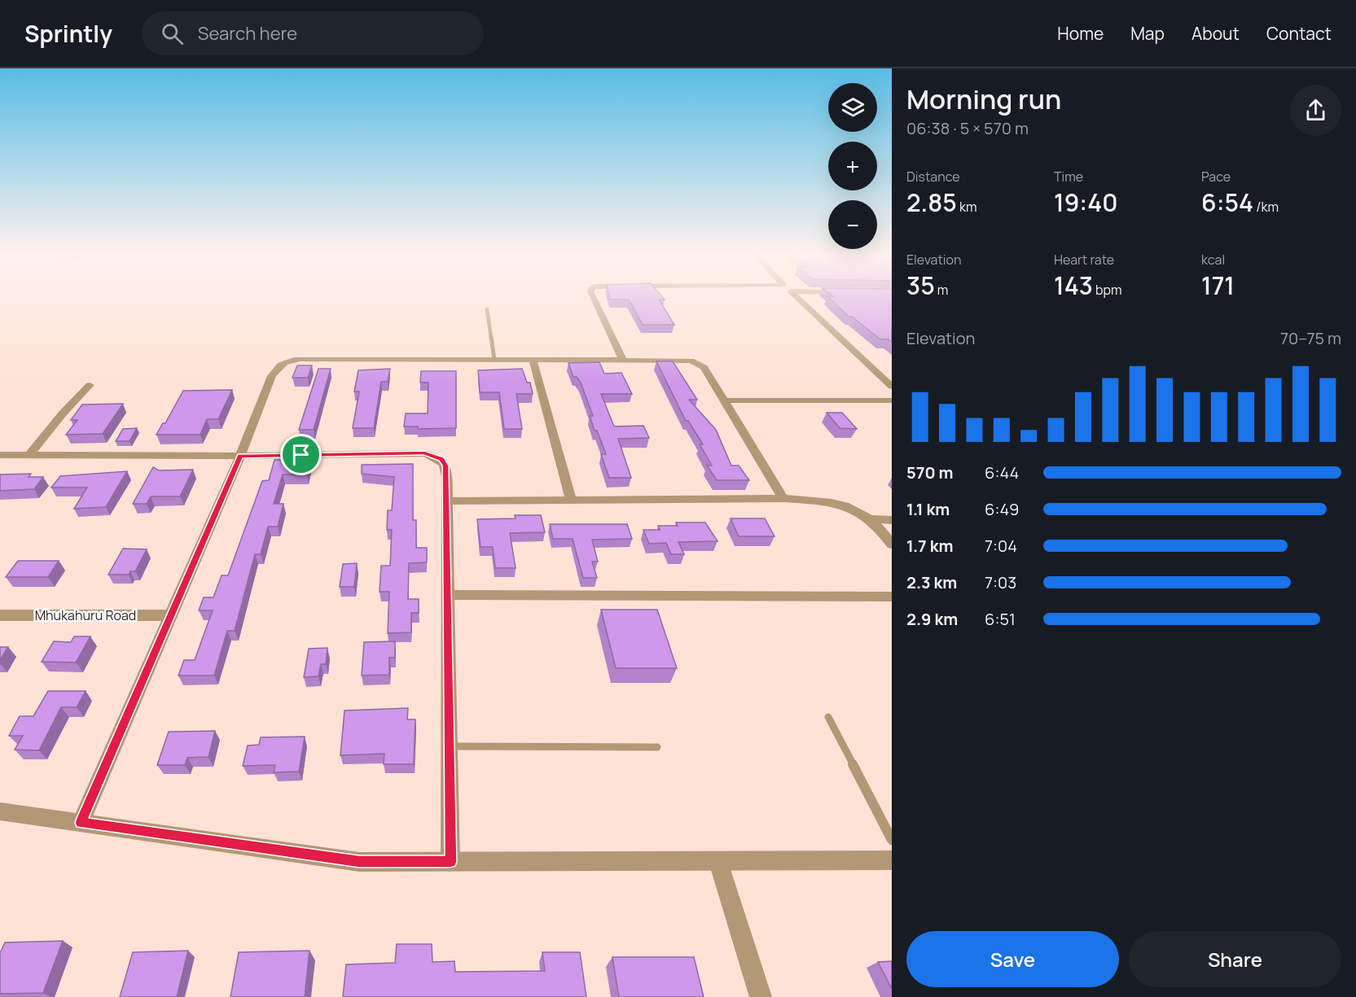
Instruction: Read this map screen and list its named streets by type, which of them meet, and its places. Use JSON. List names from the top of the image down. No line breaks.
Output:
{"streets":{"street":["Mhukahuru Road"]},"page":{"header":"Sprintly","search":"Search here","nav":["Home","Map","About","Contact"],"heading":["Morning run","06:38 · 5 × 570 m"],"map_buttons":["+","−"],"stats":[["Distance","2.85 km"],["Time","19:40"],["Pace","6:54 /km"],["Elevation","35 m"],["Heart rate","143 bpm"],["kcal","171"]],"chart":["Elevation","70–75 m"],"list":[{"name":"570 m","note":"6:44"},{"name":"1.1 km","note":"6:49"},{"name":"1.7 km","note":"7:04"},{"name":"2.3 km","note":"7:03"},{"name":"2.9 km","note":"6:51"}],"buttons":["Save","Share"]}}
